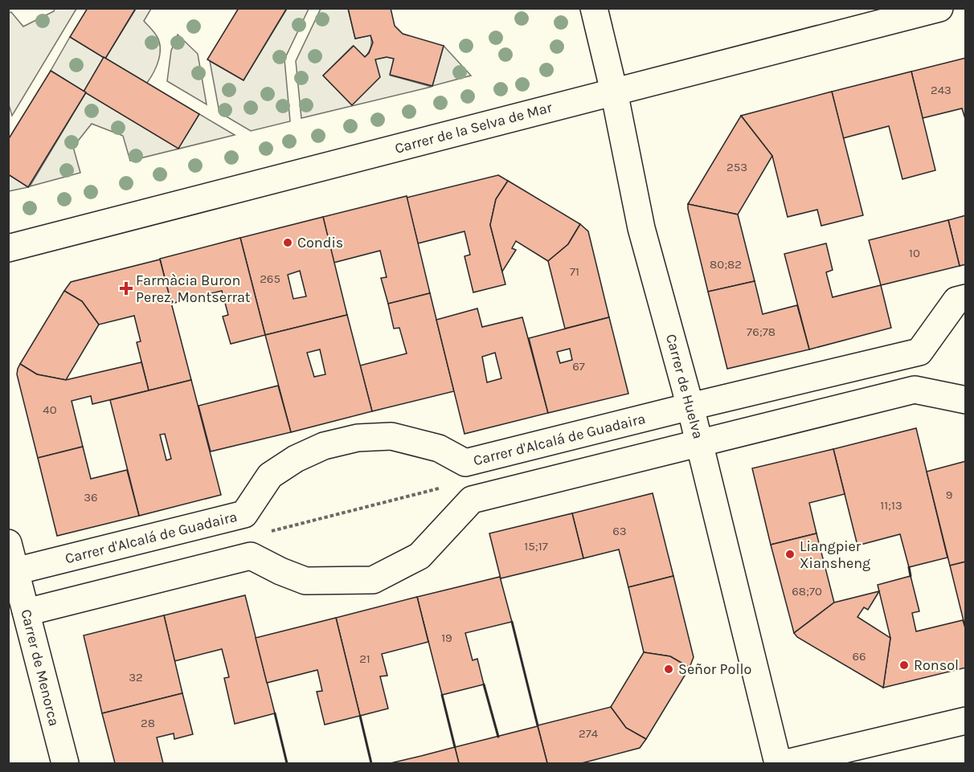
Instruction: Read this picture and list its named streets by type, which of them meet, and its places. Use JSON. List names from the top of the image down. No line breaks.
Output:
{"streets":{"street":["Carrer de la Selva de Mar","Carrer de Huelva","Carrer d'Alcalá de Guadaira","Carrer de Menorca"]},"crossings":[["Carrer de la Selva de Mar","Carrer de Huelva"],["Carrer de Huelva","Carrer d'Alcalá de Guadaira"],["Carrer d'Alcalá de Guadaira","Carrer de Menorca"]],"places":{"other":["Condis","Liangpier Xiansheng","Ronsol","Señor Pollo"],"health":["Farmàcia Buron Perez, Montserrat"]},"house_numbers":["243","253","10","80;82","71","265","76;78","67","40","9","36","11;13","63","15;17","68;70","19","66","21","32","28","274"]}
